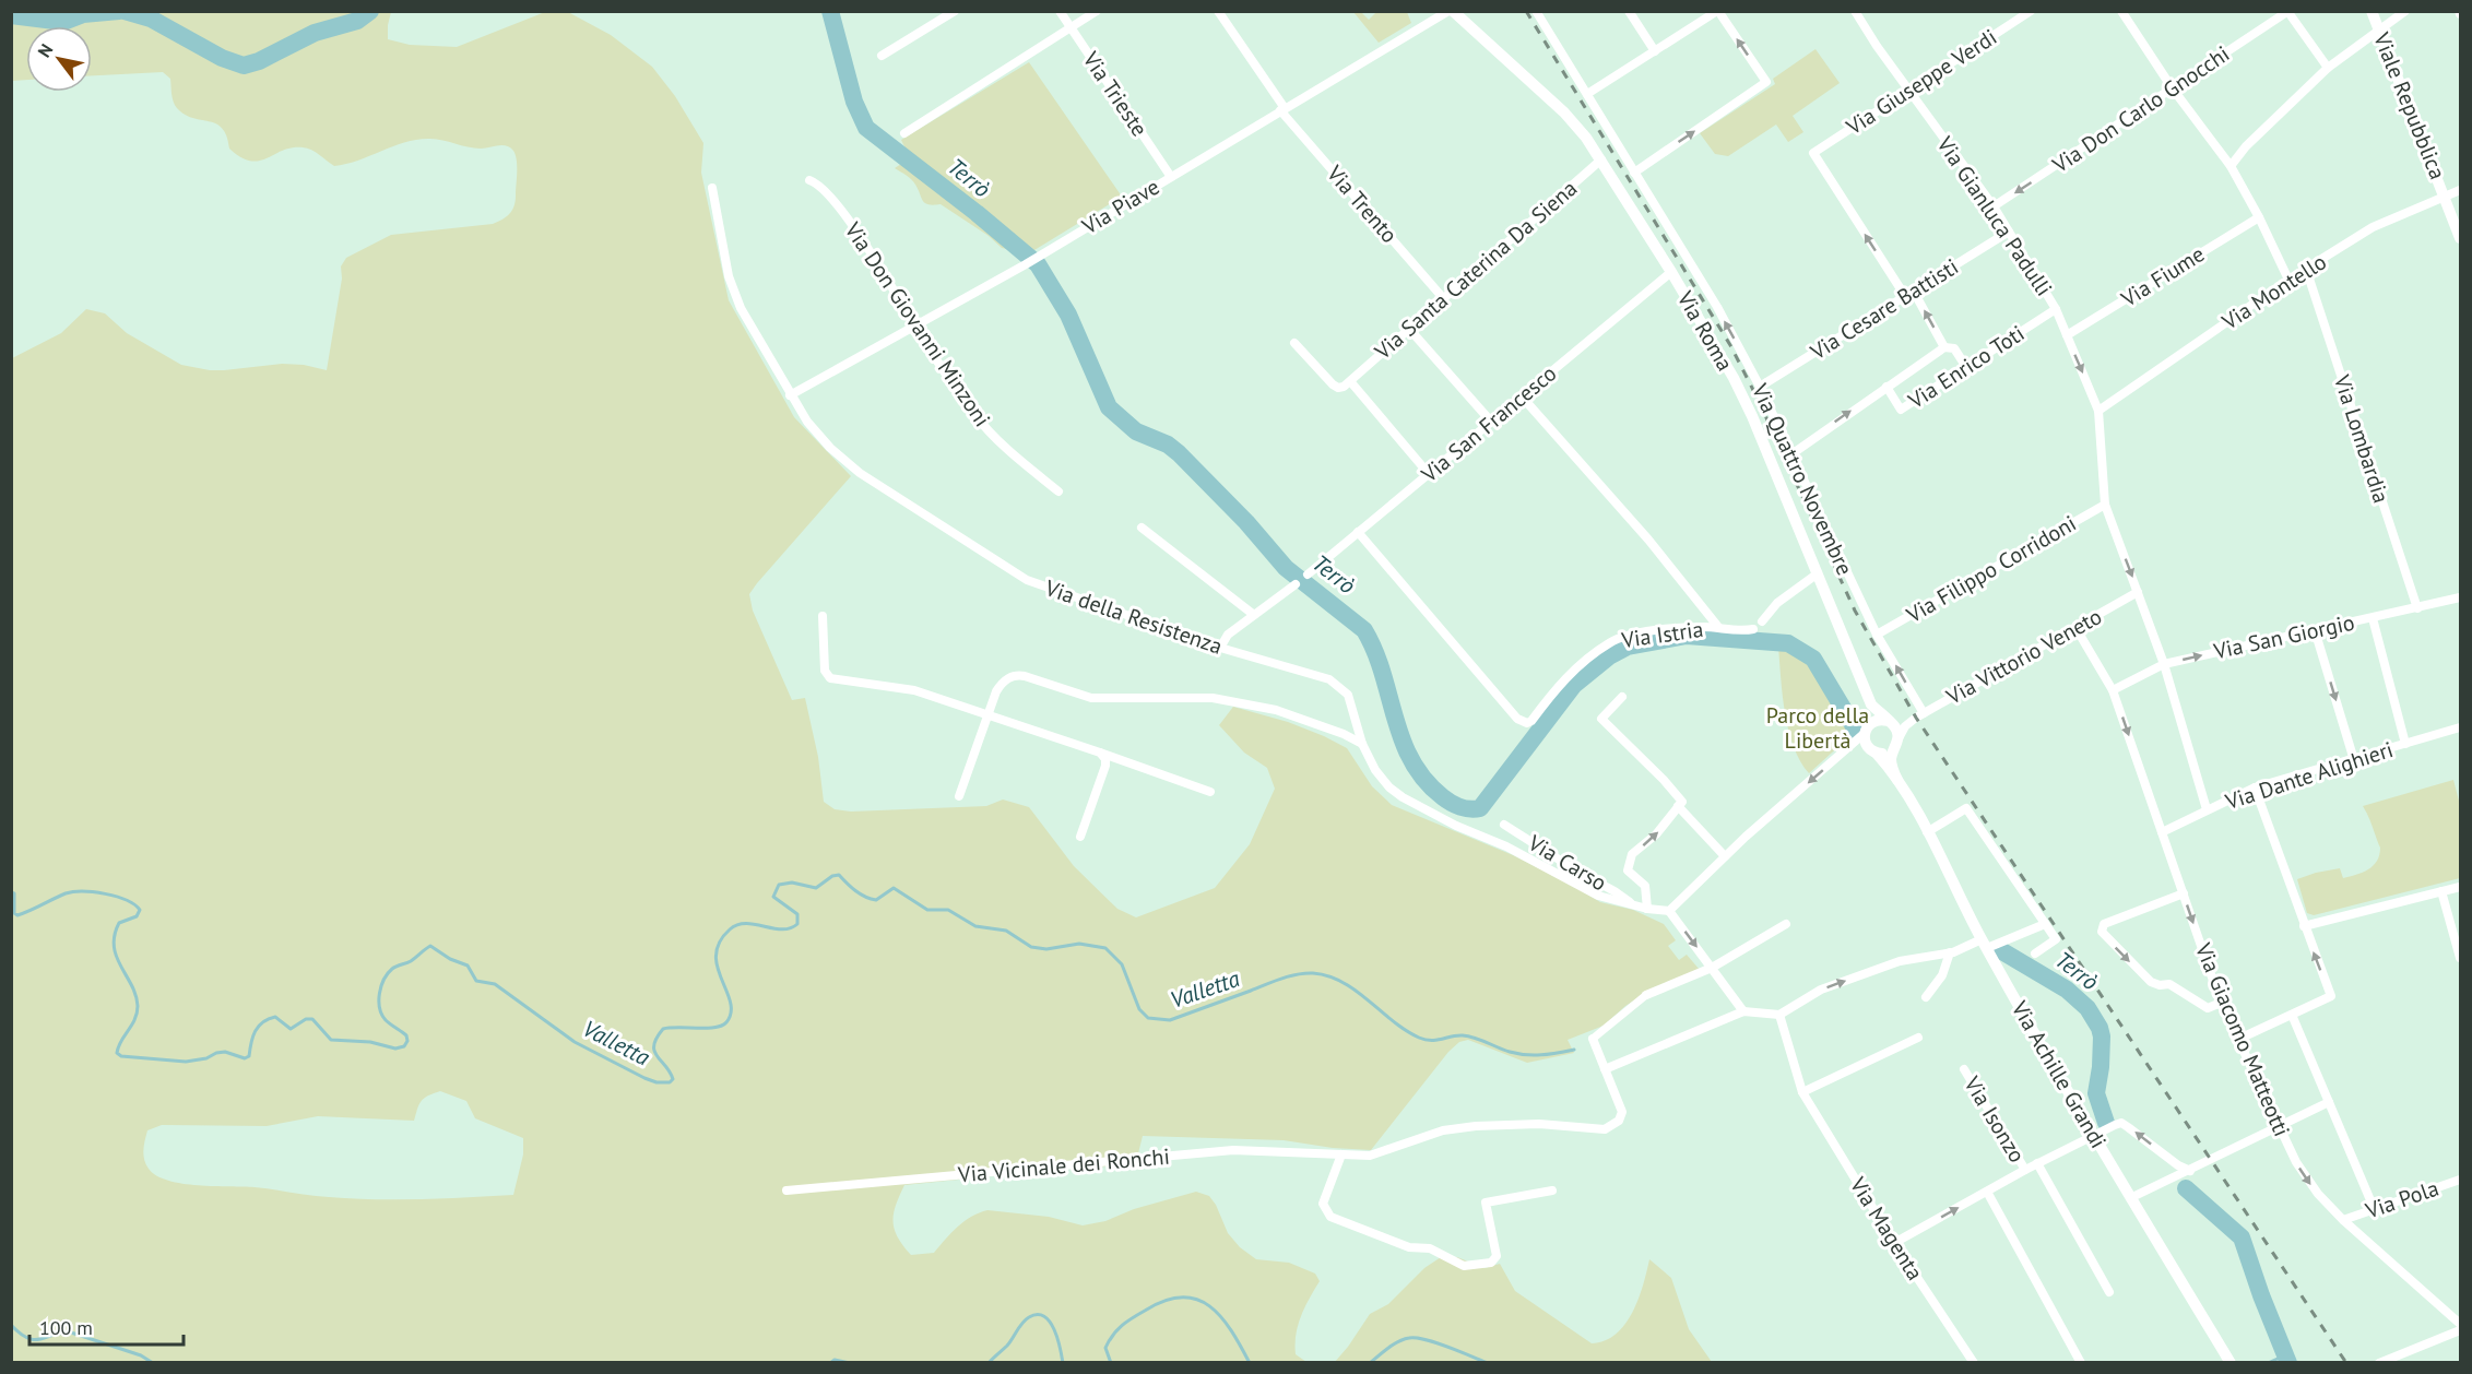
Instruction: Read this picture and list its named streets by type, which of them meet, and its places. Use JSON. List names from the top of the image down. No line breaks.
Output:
{"streets":{"street":["Via Giuseppe Verdi","Via Trieste","Viale Repubblica","Via Don Carlo Gnocchi","Via Trento","Via Piave","Via Gianluca Padulli","Via Santa Caterina Da Siena","Via Fiume","Via Montello","Via Cesare Battisti","Via Don Giovanni Minzoni","Via Roma","Via Enrico Toti","Via San Francesco","Via Lombardia","Via Quattro Novembre","Via Filippo Corridoni","Via della Resistenza","Via Istria","Via San Giorgio","Via Vittorio Veneto","Via Dante Alighieri","Via Carso","Via Giacomo Matteotti","Via Achille Grandi","Via Isonzo","Via Vicinale dei Ronchi","Via Pola","Via Magenta"]},"crossings":[["Via Giuseppe Verdi","Via Gianluca Padulli"],["Via Giuseppe Verdi","Via Cesare Battisti"],["Via Trieste","Via Piave"],["Viale Repubblica","Via Montello"],["Via Don Carlo Gnocchi","Via Gianluca Padulli"],["Via Trento","Via Piave"],["Via Trento","Via Santa Caterina Da Siena"],["Via Piave","Via Don Giovanni Minzoni"],["Via Piave","Via Roma"],["Via Piave","Via della Resistenza"],["Via Gianluca Padulli","Via Fiume"],["Via Gianluca Padulli","Via Montello"],["Via Gianluca Padulli","Via Cesare Battisti"],["Via Gianluca Padulli","Via Enrico Toti"],["Via Gianluca Padulli","Via Filippo Corridoni"],["Via Gianluca Padulli","Via San Giorgio"],["Via Gianluca Padulli","Via Vittorio Veneto"],["Via Gianluca Padulli","Via Dante Alighieri"],["Via Santa Caterina Da Siena","Via Roma"],["Via Montello","Via Lombardia"],["Via Cesare Battisti","Via Quattro Novembre"],["Via Roma","Via San Francesco"],["Via Roma","Via Vittorio Veneto"],["Via Roma","Via Achille Grandi"],["Via San Francesco","Via Istria"],["Via Lombardia","Via San Giorgio"],["Via Quattro Novembre","Via Filippo Corridoni"],["Via Quattro Novembre","Via Vittorio Veneto"],["Via della Resistenza","Via Carso"],["Via San Giorgio","Via Giacomo Matteotti"],["Via Vittorio Veneto","Via Giacomo Matteotti"],["Via Vittorio Veneto","Via Achille Grandi"],["Via Dante Alighieri","Via Giacomo Matteotti"],["Via Giacomo Matteotti","Via Pola"]],"one_way":["Via Don Carlo Gnocchi","Via Quattro Novembre","Via San Giorgio","Via Giacomo Matteotti"],"water":["Terrò","Valletta"],"parks":["Parco della Libertà"],"scale_bar":"100 m","north":"top left"}
